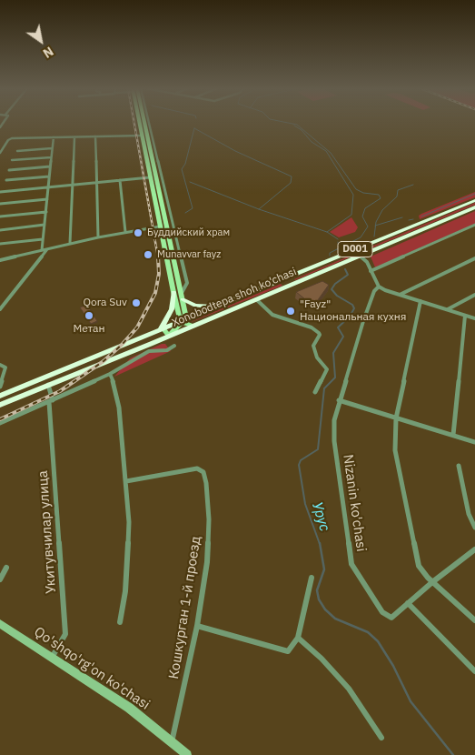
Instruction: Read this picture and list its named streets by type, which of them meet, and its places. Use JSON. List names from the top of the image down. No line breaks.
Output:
{"streets":{"highway":["D001","Xonobodtepa shoh ko'chasi"],"street":["Nizanin ko'chasi","Укитувчилар улица","Кошкурган 1-й проезд","Qo'shqo'rg'on ko'chasi"]},"crossings":[["Xonobodtepa shoh ko'chasi","Укитувчилар улица"],["Укитувчилар улица","Qo'shqo'rg'on ko'chasi"],["Кошкурган 1-й проезд","Qo'shqo'rg'on ko'chasi"]],"water":["Урус"],"places":["Буддийский храм","Munavvar fayz","Qora Suv","\"Fayz\" Национальная кухня","Метан"],"north":"bottom right"}
